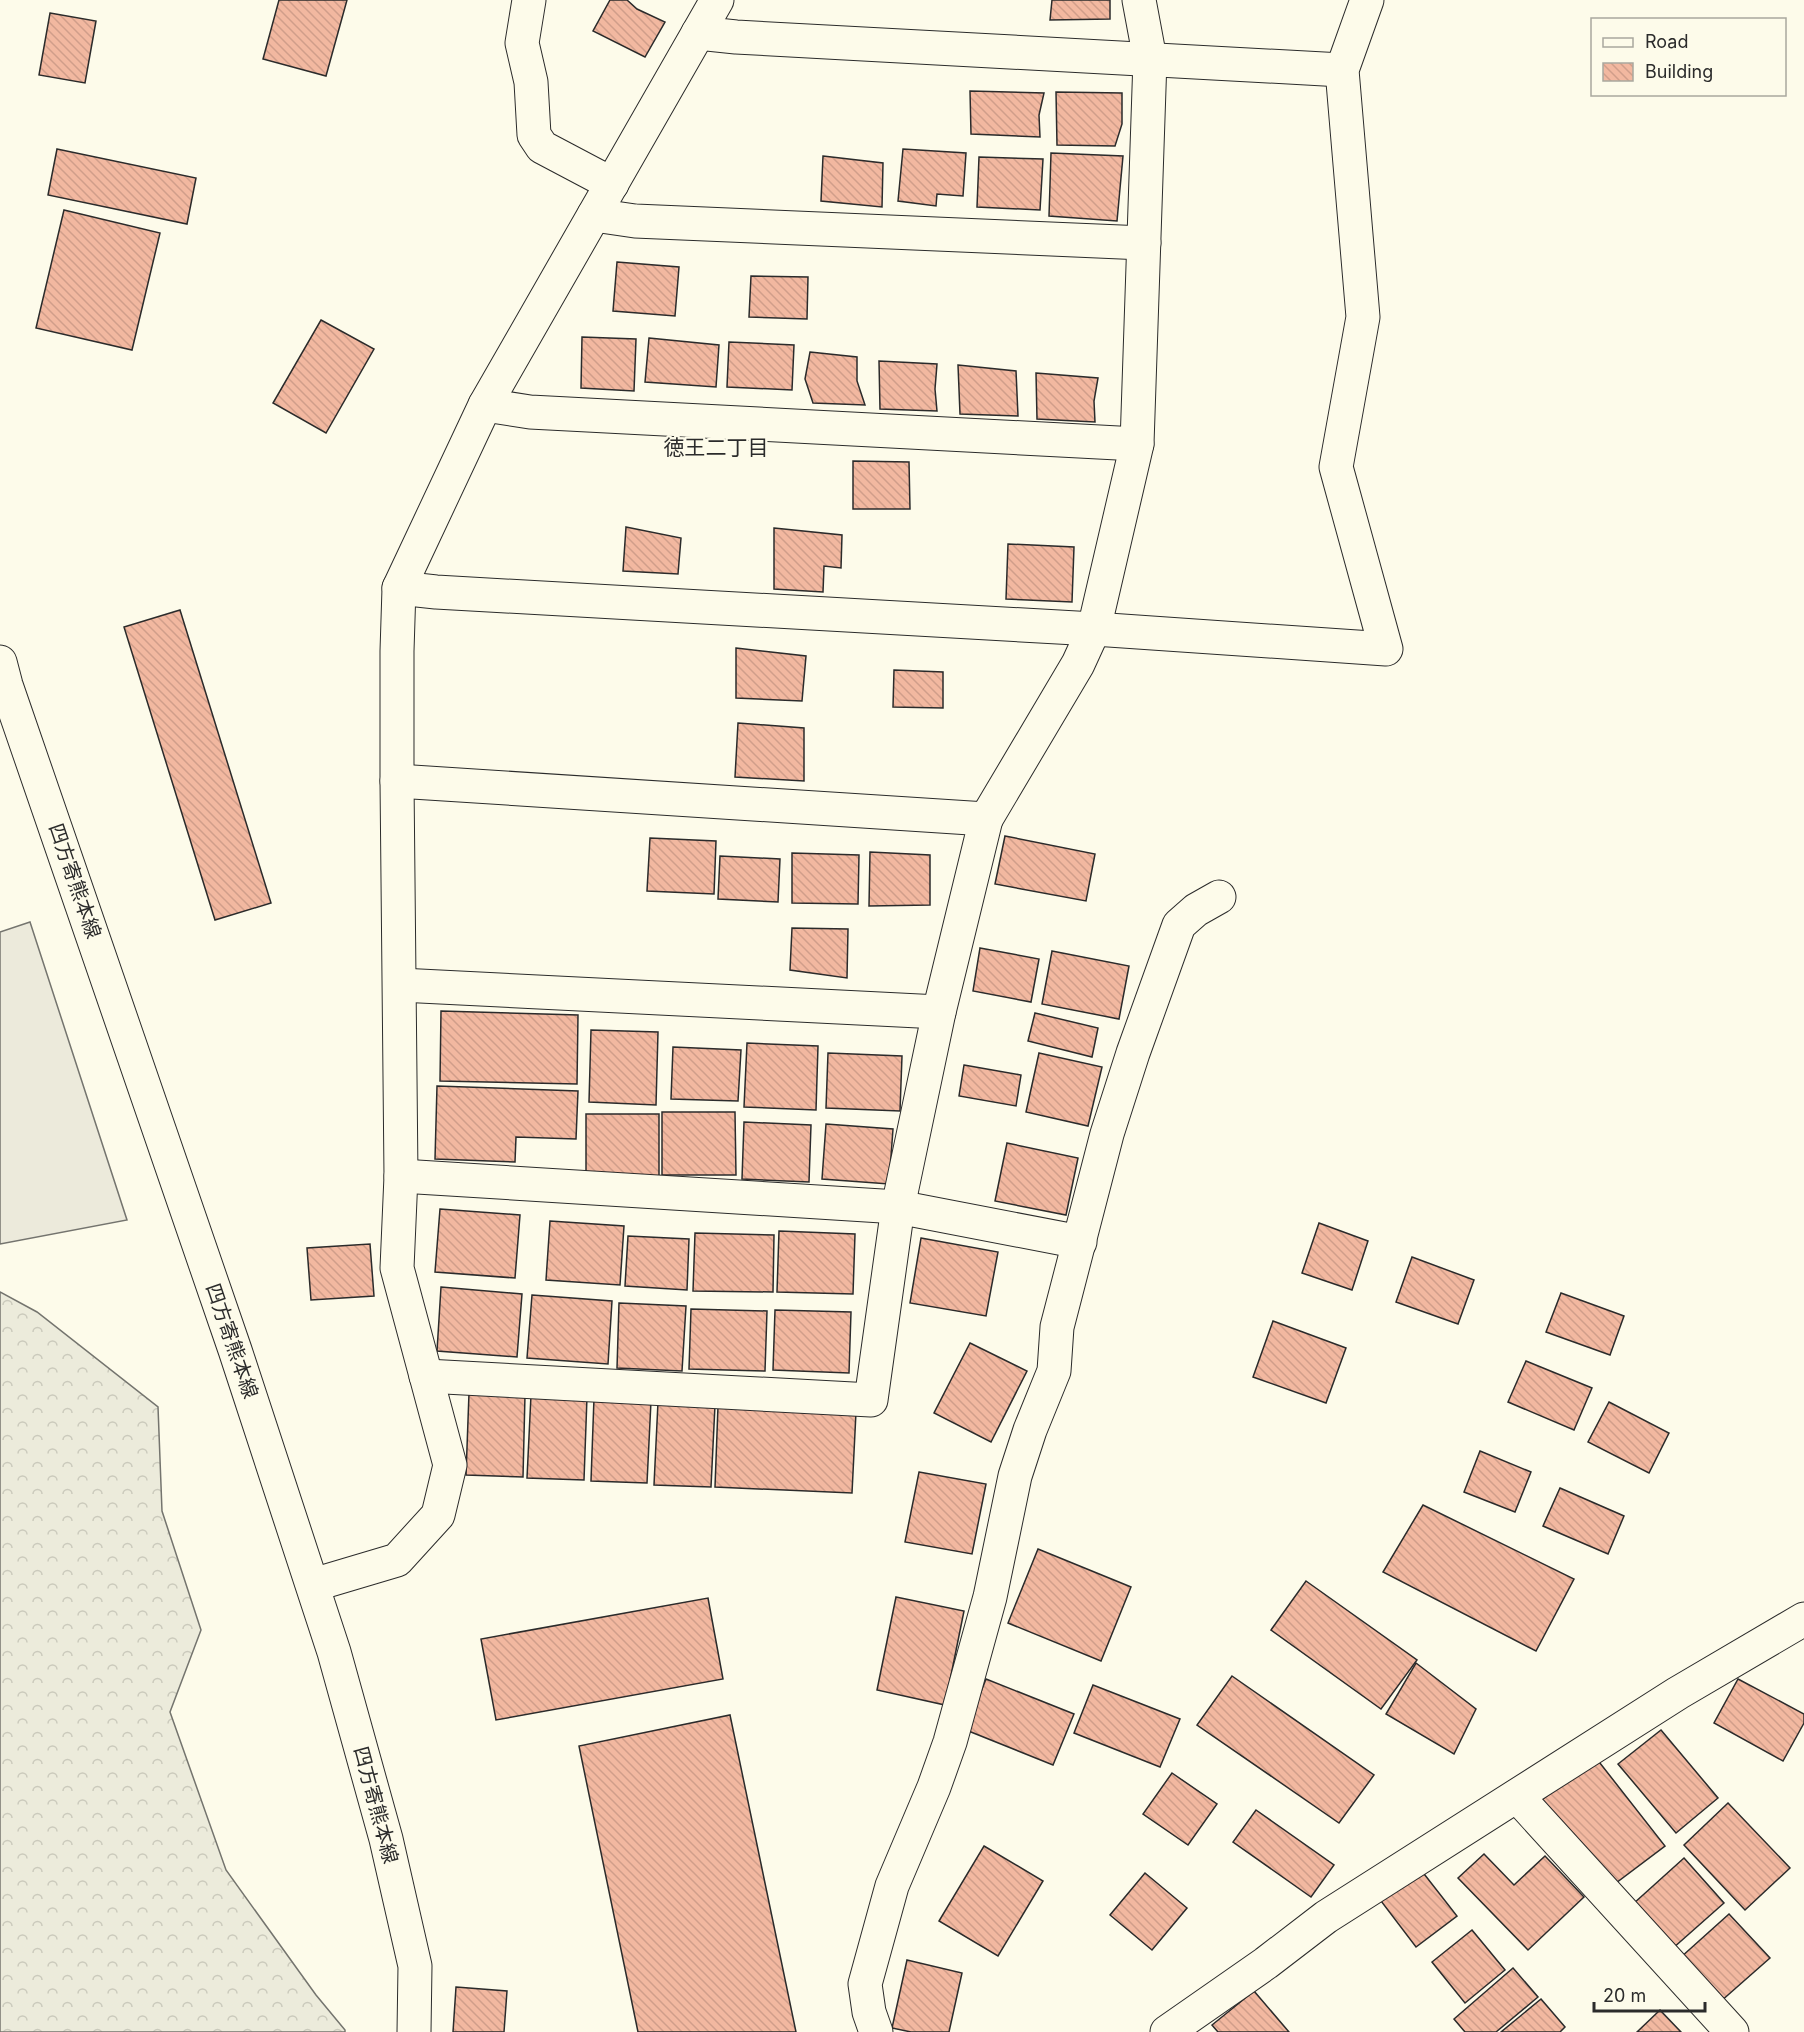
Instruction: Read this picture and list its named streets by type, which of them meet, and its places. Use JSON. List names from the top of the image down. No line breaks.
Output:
{"streets":{"street":["四方寄熊本線"]},"districts":["徳王二丁目"],"legend":["Road","Building"],"scale_bar":"20 m"}
